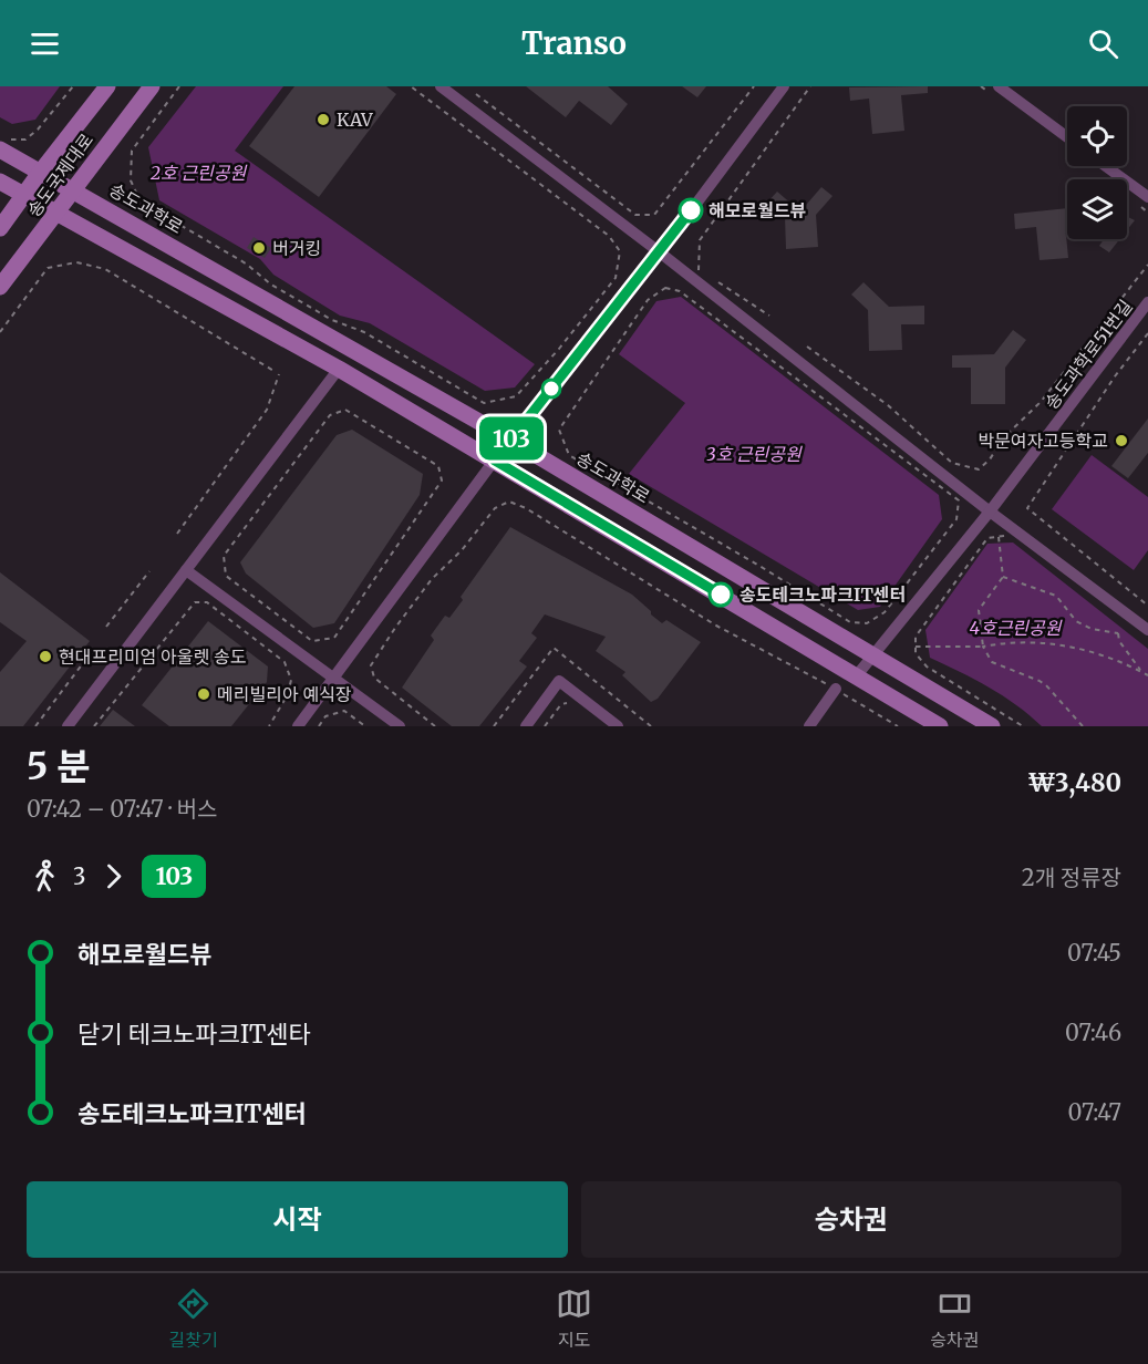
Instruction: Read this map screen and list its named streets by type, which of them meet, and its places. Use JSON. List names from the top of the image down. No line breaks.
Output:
{"streets":{"main road":["송도국제대로","송도과학로"],"street":["송도과학로51번길"]},"crossings":[["송도국제대로","송도과학로"],["송도과학로","송도과학로51번길"]],"parks":["2호 근린공원","3호 근린공원","4호근린공원"],"places":["KAV","해모로월드뷰","버거킹","박문여자고등학교","송도테크노파크IT센터","현대프리미엄 아울렛 송도","메리빌리아 예식장"],"lines":["bus line 103"],"page":{"header":"Transo","on_map":"103","heading":["5 분","07:42 – 07:47 · 버스","₩3,480"],"legs":["3","103","2개 정류장"],"list":[{"name":"해모로월드뷰","value":"07:45"},{"name":"닫기 테크노파크IT센타","value":"07:46"},{"name":"송도테크노파크IT센터","value":"07:47"}],"buttons":["시작","승차권"],"tabs":["길찾기","지도","승차권"]}}
